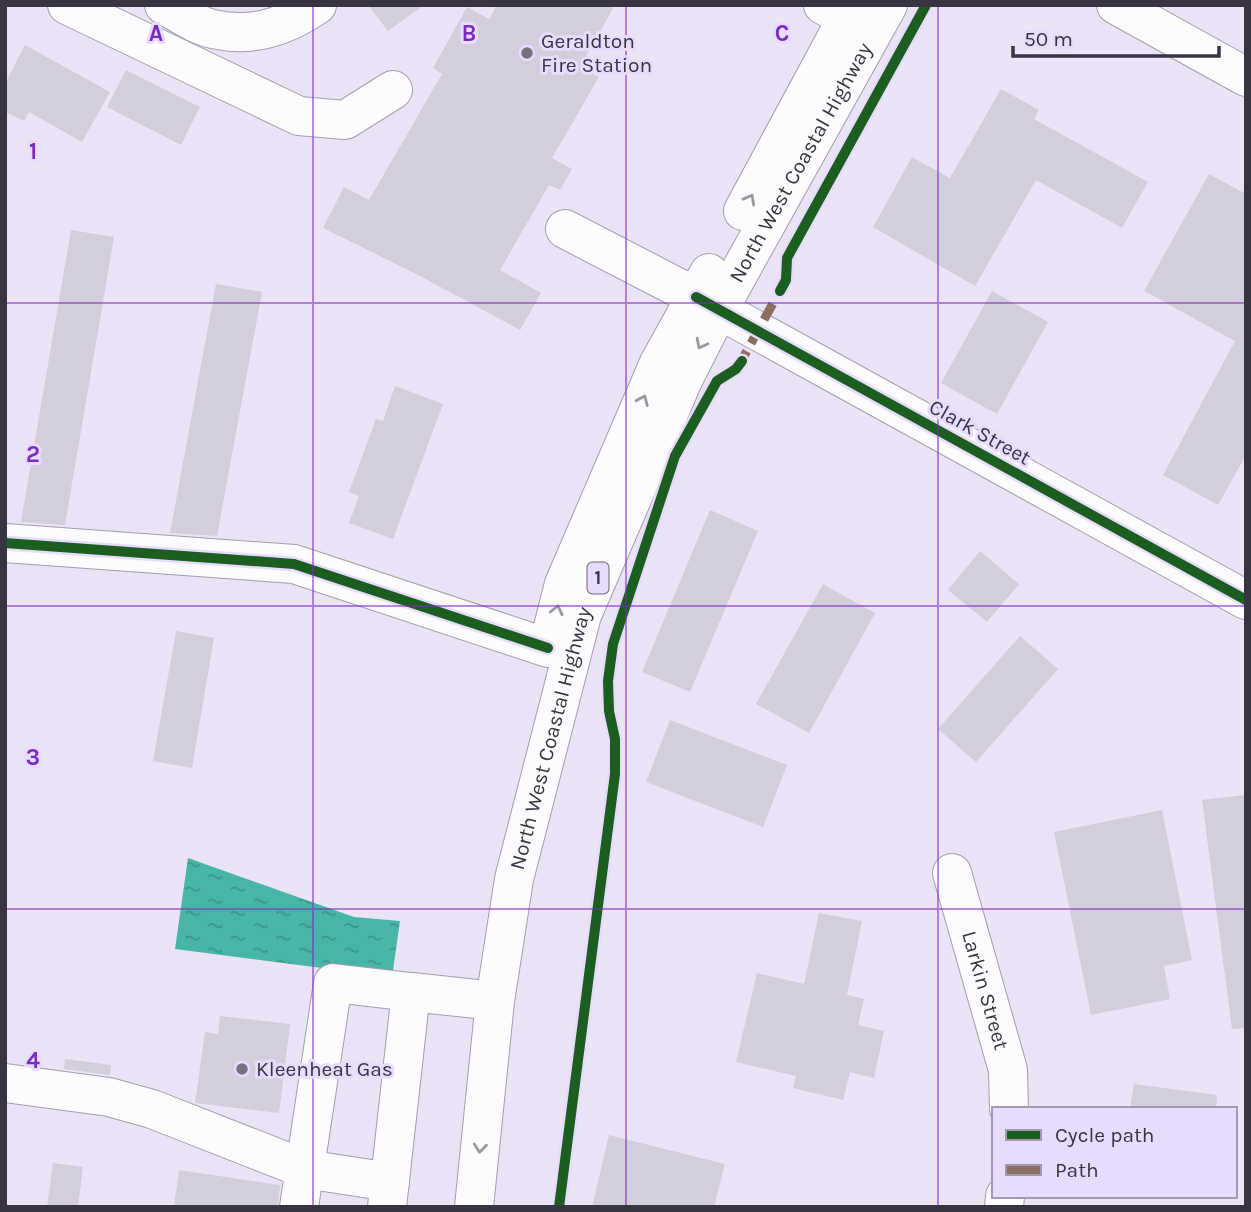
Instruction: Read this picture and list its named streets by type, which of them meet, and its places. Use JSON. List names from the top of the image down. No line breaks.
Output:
{"streets":{"main road":["North West Coastal Highway","Clark Street","1","Larkin Street"]},"crossings":[["North West Coastal Highway","Clark Street"]],"places":["Geraldton Fire Station","Kleenheat Gas"],"legend":["Cycle path","Path"],"scale_bar":"50 m","grid":{"columns":["A","B","C"],"rows":["1","2","3","4"]}}
